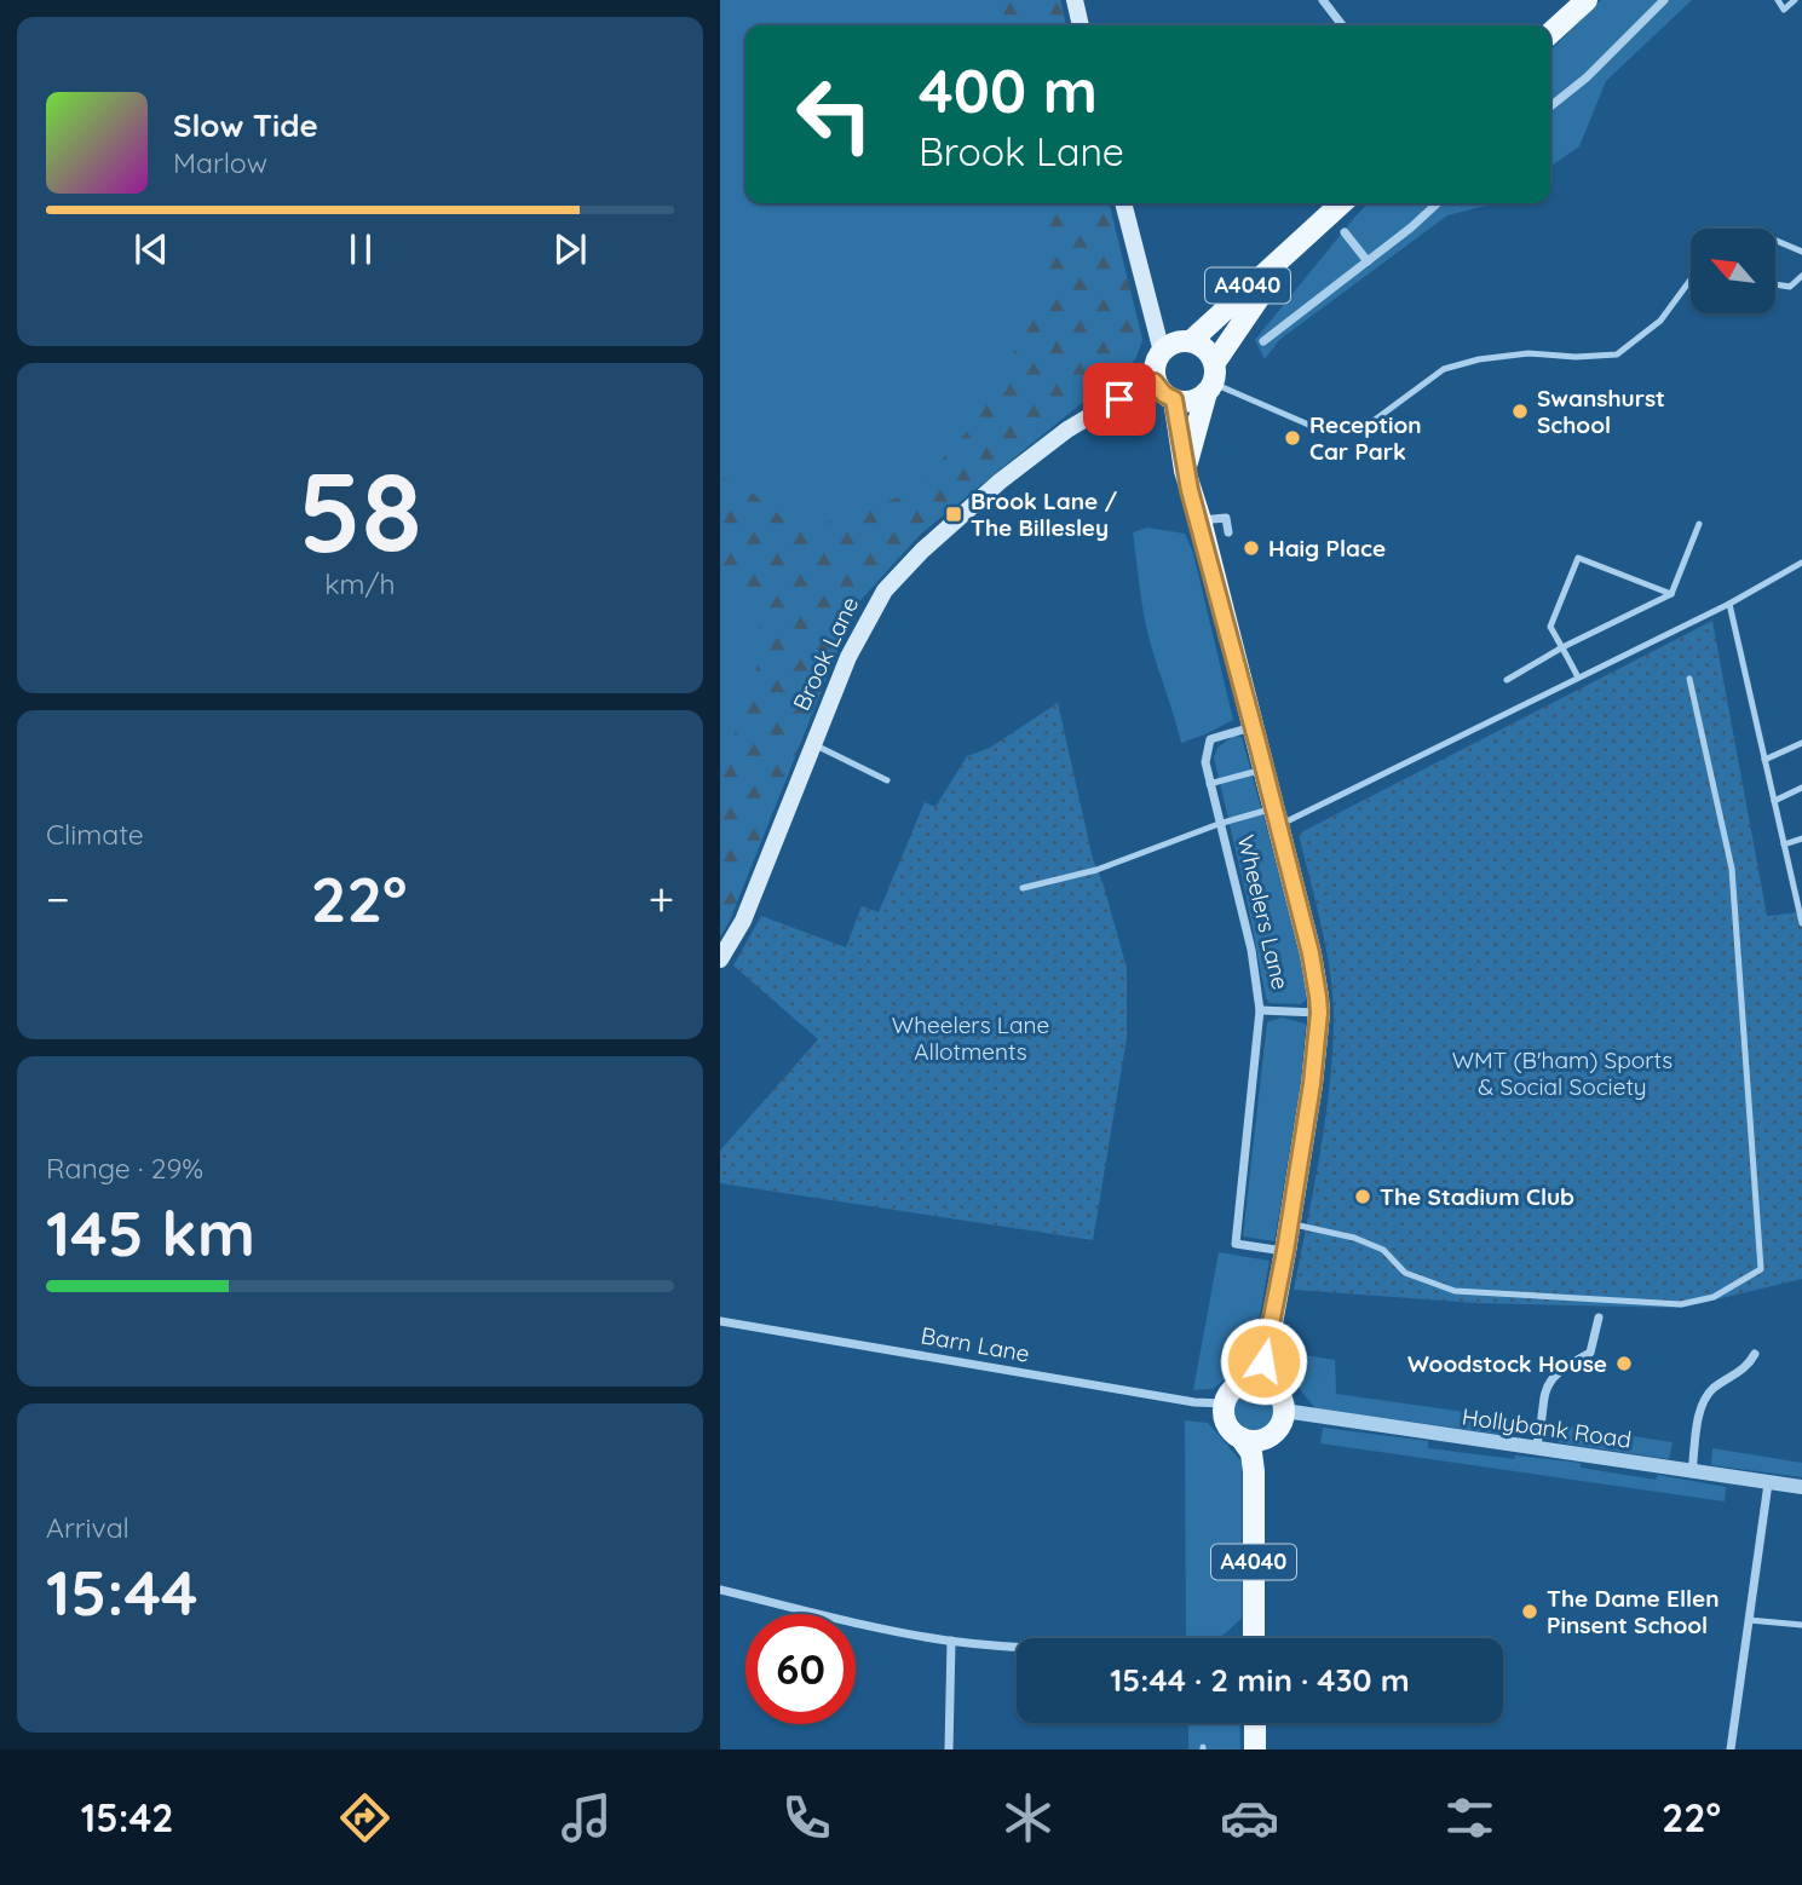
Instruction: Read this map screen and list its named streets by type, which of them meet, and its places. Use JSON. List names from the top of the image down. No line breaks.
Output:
{"streets":{"main road":["A4040","Brook Lane","Wheelers Lane"],"street":["Barn Lane","Hollybank Road"]},"crossings":[["A4040","Brook Lane"],["A4040","Wheelers Lane"],["A4040","Barn Lane"],["A4040","Hollybank Road"],["Brook Lane","Wheelers Lane"],["Wheelers Lane","Barn Lane"],["Wheelers Lane","Hollybank Road"],["Barn Lane","Hollybank Road"]],"parks":["Wheelers Lane Allotments","WMT (B'ham) Sports & Social Society"],"places":{"other":["Swanshurst School","Reception Car Park","Haig Place","The Stadium Club","Woodstock House","The Dame Ellen Pinsent School"],"transit":["Brook Lane / The Billesley"]},"north":"top left","page":{"turn":["400 m","Brook Lane"],"song":["Slow Tide","Marlow"],"tile":[["58","km/h"],"Climate",["Range · 29%","145 km"],["Arrival","15:44"]],"heat":["−","22°","+"],"limit":"60","trip":"15:44 · 2 min · 430 m","tabs":["15:42","22°"]}}
